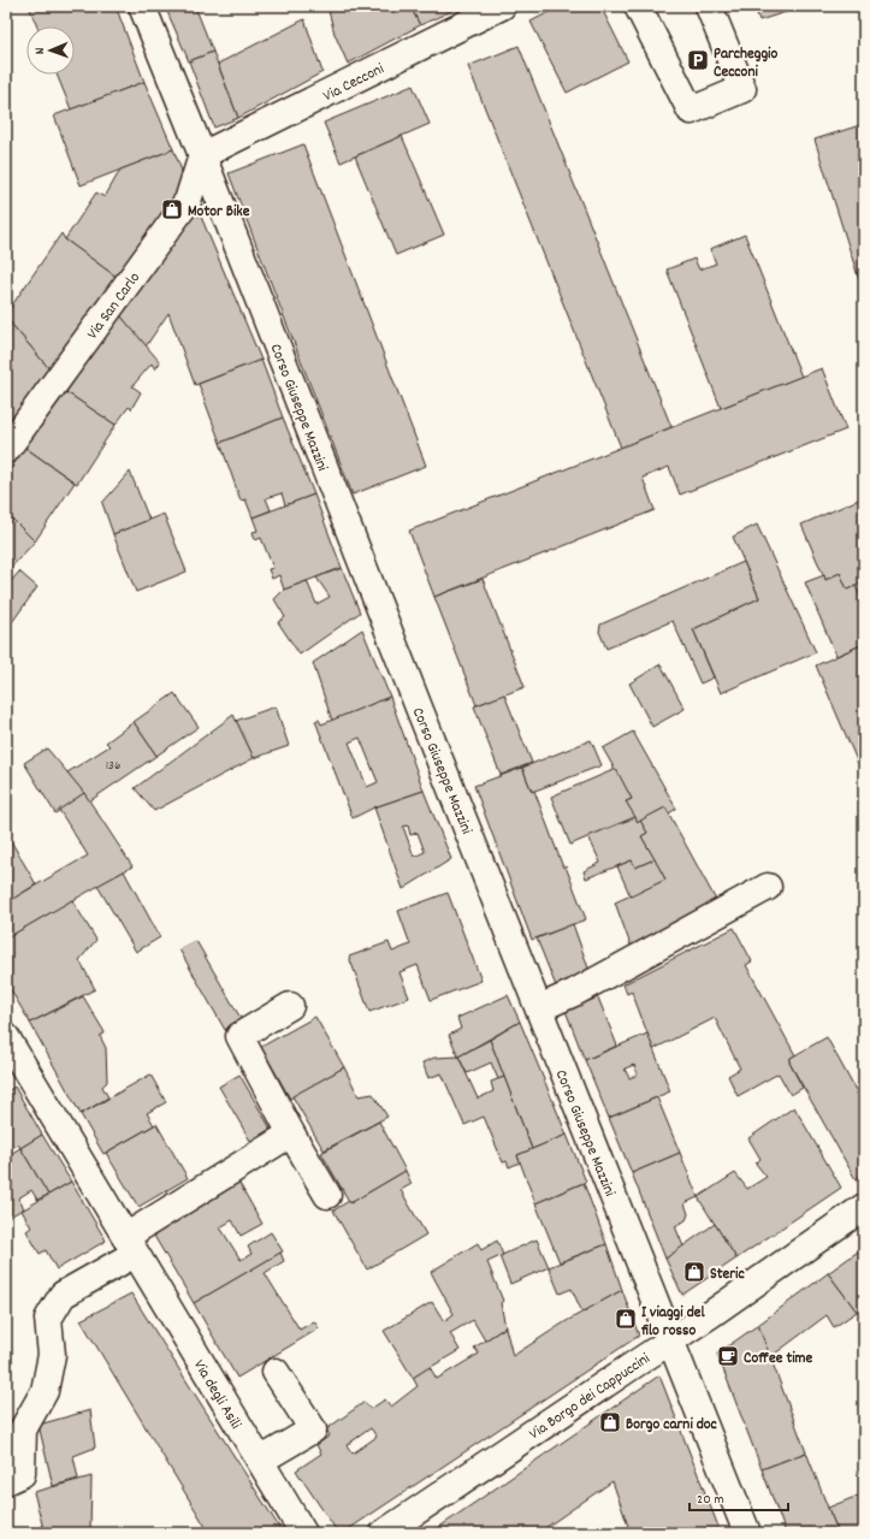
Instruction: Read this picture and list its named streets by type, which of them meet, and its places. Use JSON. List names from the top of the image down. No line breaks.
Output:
{"streets":{"street":["Via Cecconi","Via San Carlo","Corso Giuseppe Mazzini","Via degli Asili","Via Borgo dei Cappuccini"]},"crossings":[["Via Cecconi","Via San Carlo"],["Via Cecconi","Corso Giuseppe Mazzini"],["Via San Carlo","Corso Giuseppe Mazzini"],["Corso Giuseppe Mazzini","Via Borgo dei Cappuccini"]],"places":{"parking":["Parcheggio Cecconi"],"shop":["Motor Bike","Steric","I viaggi del filo rosso","Borgo carni doc"],"cafe":["Coffee time"]},"house_numbers":["136"],"scale_bar":"20 m","north":"left"}
